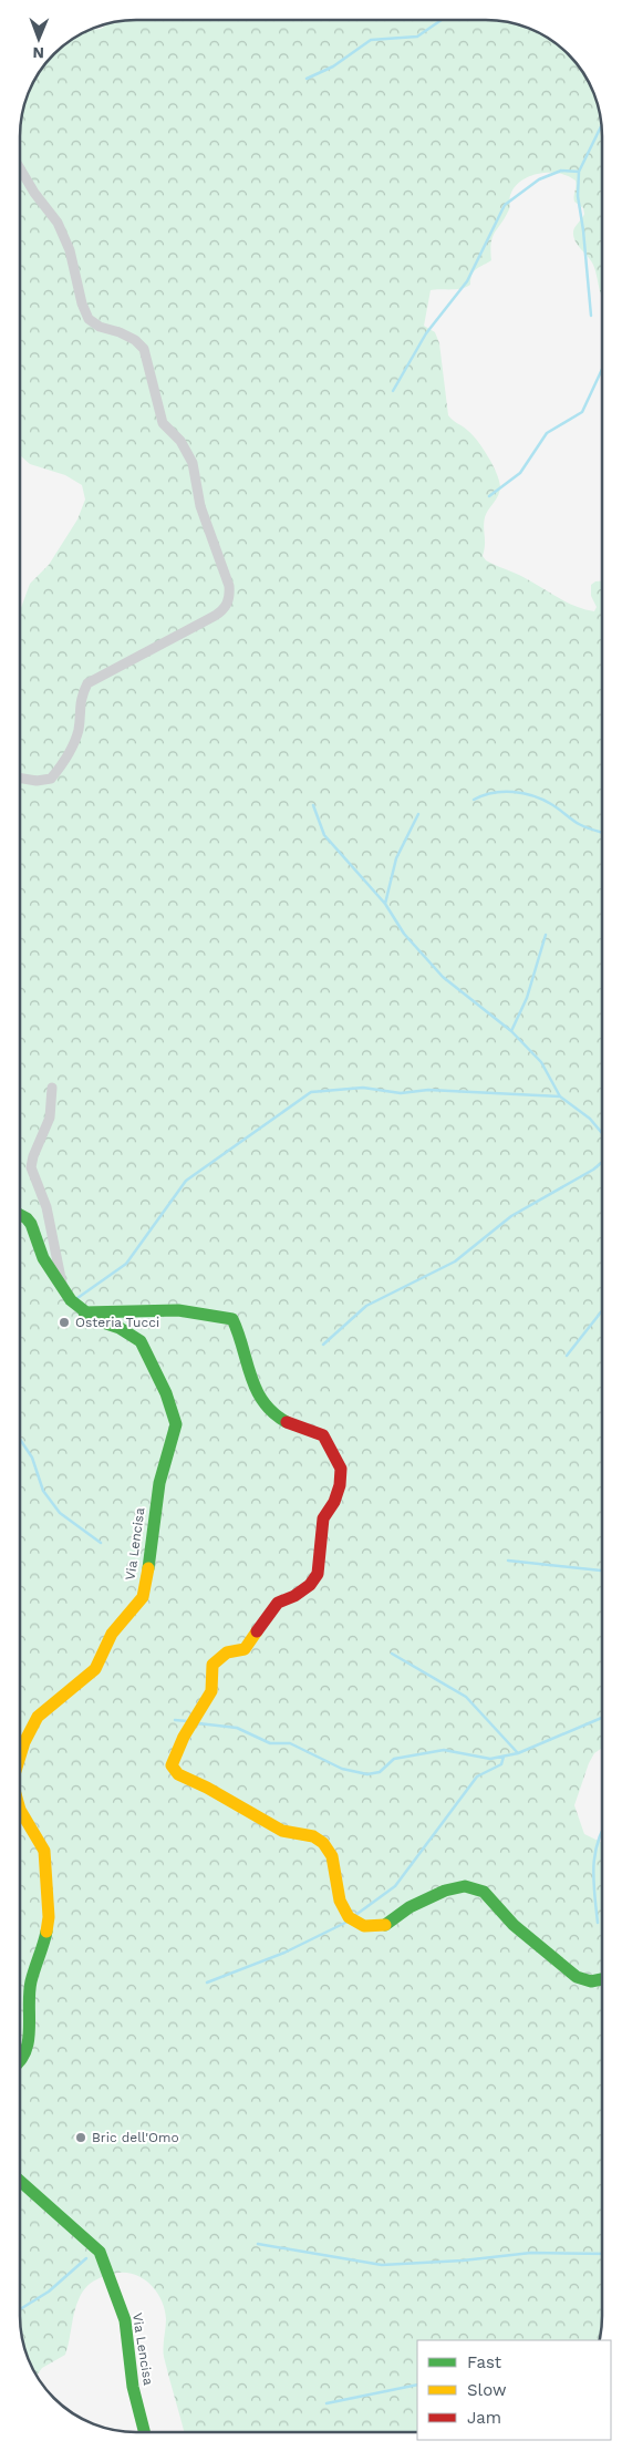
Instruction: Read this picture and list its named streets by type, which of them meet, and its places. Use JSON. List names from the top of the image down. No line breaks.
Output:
{"streets":{"street":["Via Lencisa"]},"places":["Osteria Tucci","Bric dell'Omo"],"legend":["Fast","Slow","Jam"],"north":"bottom"}
